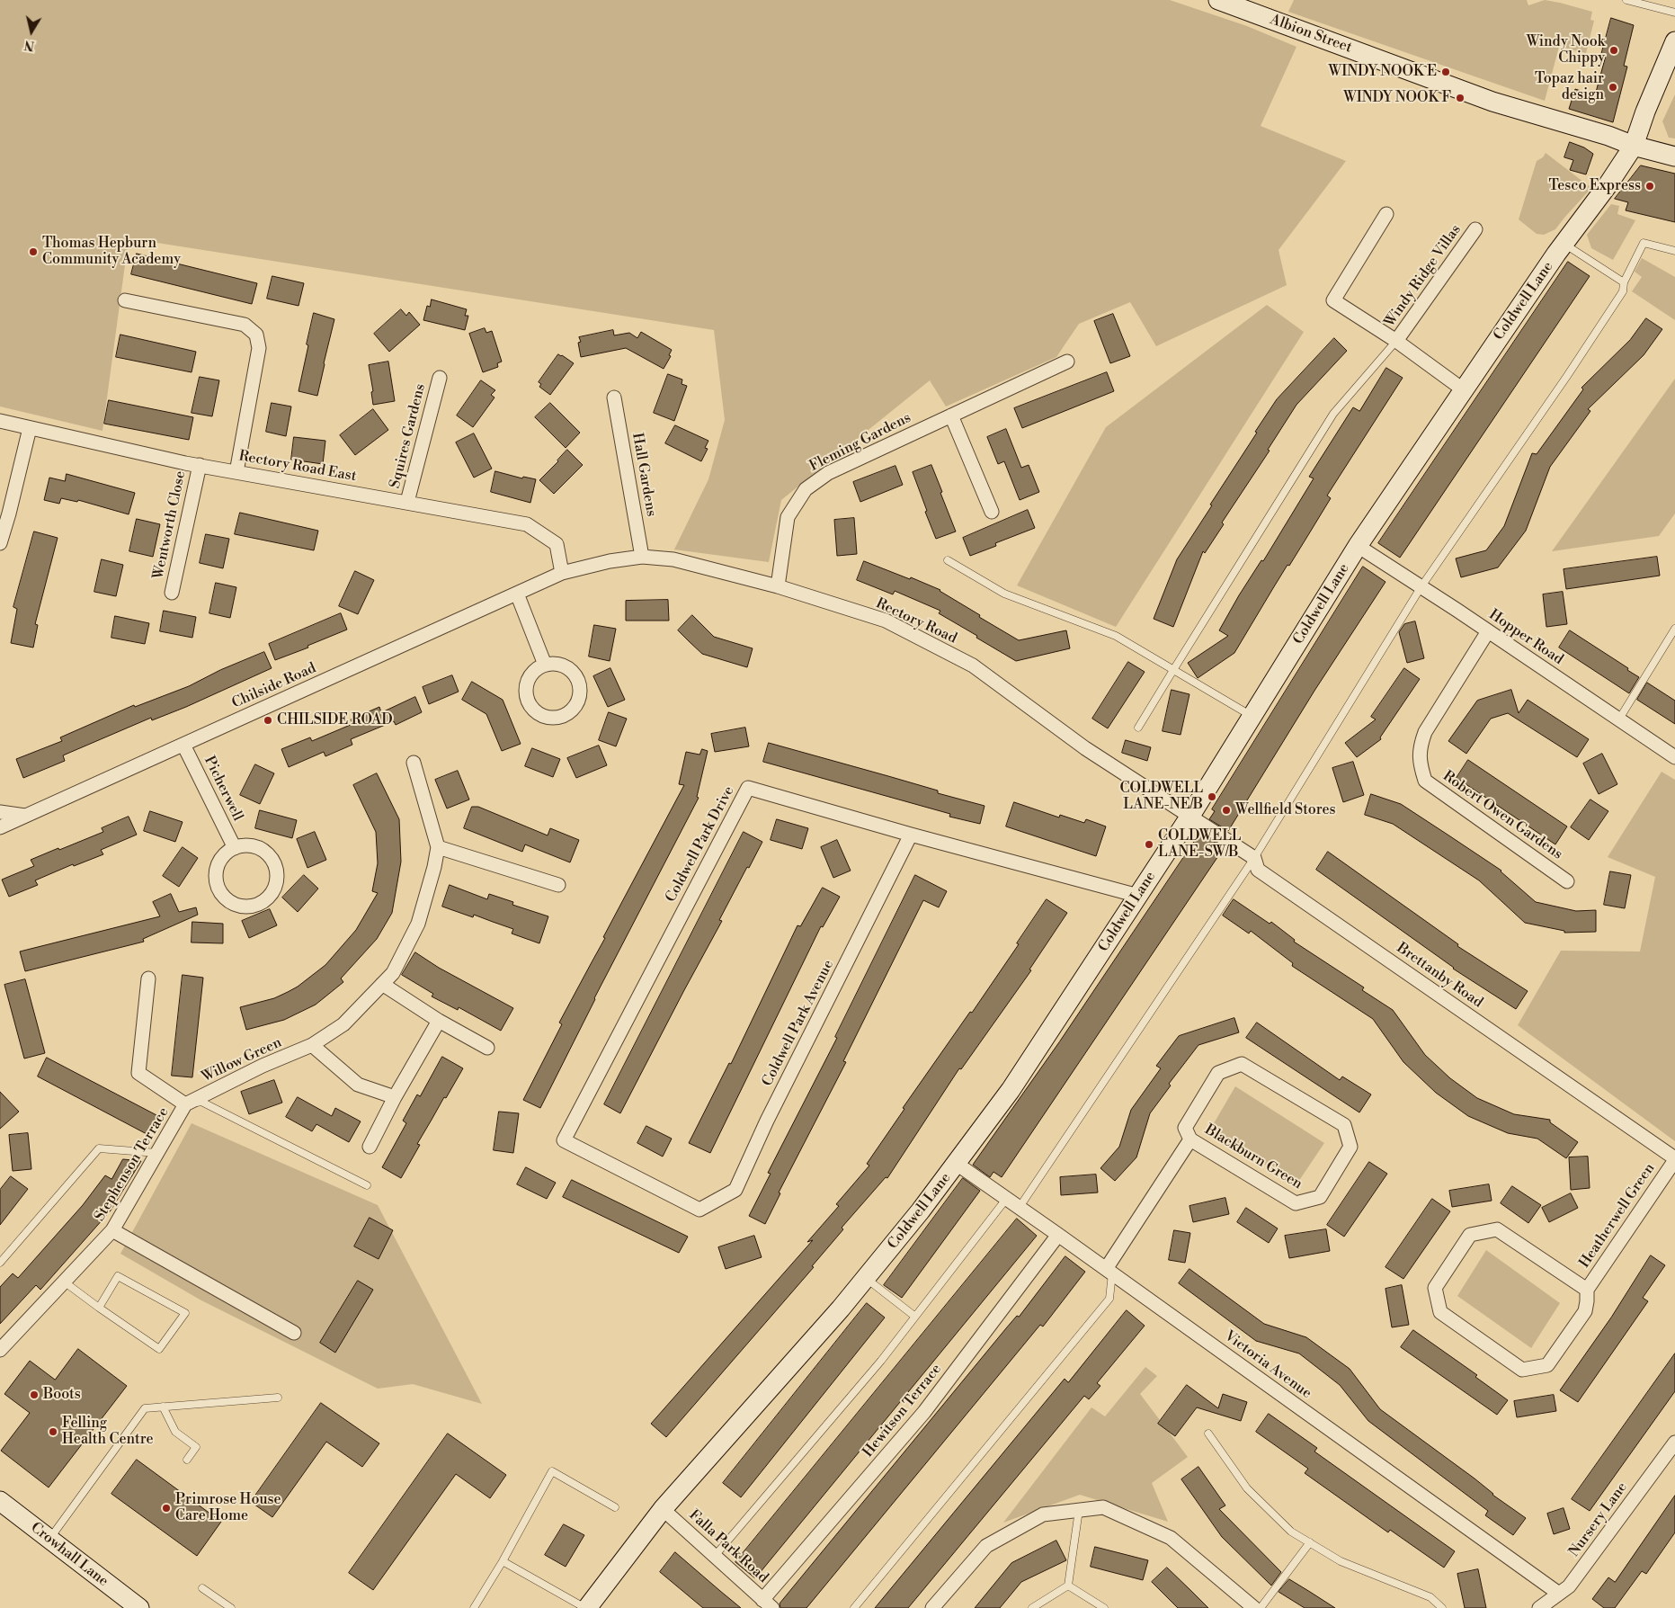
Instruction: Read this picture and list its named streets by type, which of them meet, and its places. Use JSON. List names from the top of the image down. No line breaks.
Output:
{"streets":{"street":["Albion Street","Windy Ridge Villas","Coldwell Lane","Squires Gardens","Fleming Gardens","Rectory Road East","Hall Gardens","Wentworth Close","Rectory Road","Hopper Road","Chilside Road","Picherwell","Robert Owen Gardens","Coldwell Park Drive","Brettanby Road","Coldwell Park Avenue","Willow Green","Blackburn Green","Stephenson Terrace","Heatherwell Green","Victoria Avenue","Hewitson Terrace","Nursery Lane","Falla Park Road","Crowhall Lane"]},"crossings":[["Albion Street","Coldwell Lane"],["Windy Ridge Villas","Coldwell Lane"],["Coldwell Lane","Rectory Road"],["Coldwell Lane","Hopper Road"],["Coldwell Lane","Coldwell Park Drive"],["Coldwell Lane","Brettanby Road"],["Coldwell Lane","Victoria Avenue"],["Coldwell Lane","Falla Park Road"],["Squires Gardens","Rectory Road East"],["Fleming Gardens","Rectory Road"],["Rectory Road East","Wentworth Close"],["Rectory Road East","Rectory Road"],["Rectory Road East","Chilside Road"],["Hall Gardens","Rectory Road"],["Rectory Road","Chilside Road"],["Rectory Road","Brettanby Road"],["Hopper Road","Robert Owen Gardens"],["Chilside Road","Picherwell"],["Coldwell Park Drive","Coldwell Park Avenue"],["Brettanby Road","Heatherwell Green"],["Willow Green","Stephenson Terrace"],["Blackburn Green","Victoria Avenue"],["Victoria Avenue","Hewitson Terrace"],["Victoria Avenue","Nursery Lane"],["Hewitson Terrace","Falla Park Road"]],"places":["Windy Nook Chippy","WINDY NOOK E","Topaz hair design","WINDY NOOK F","Tesco Express","Thomas Hepburn Community Academy","CHILSIDE ROAD","COLDWELL LANE-NE/B","Wellfield Stores","COLDWELL LANE-SW/B","Boots","Felling Health Centre","Primrose House Care Home"],"north":"bottom"}
